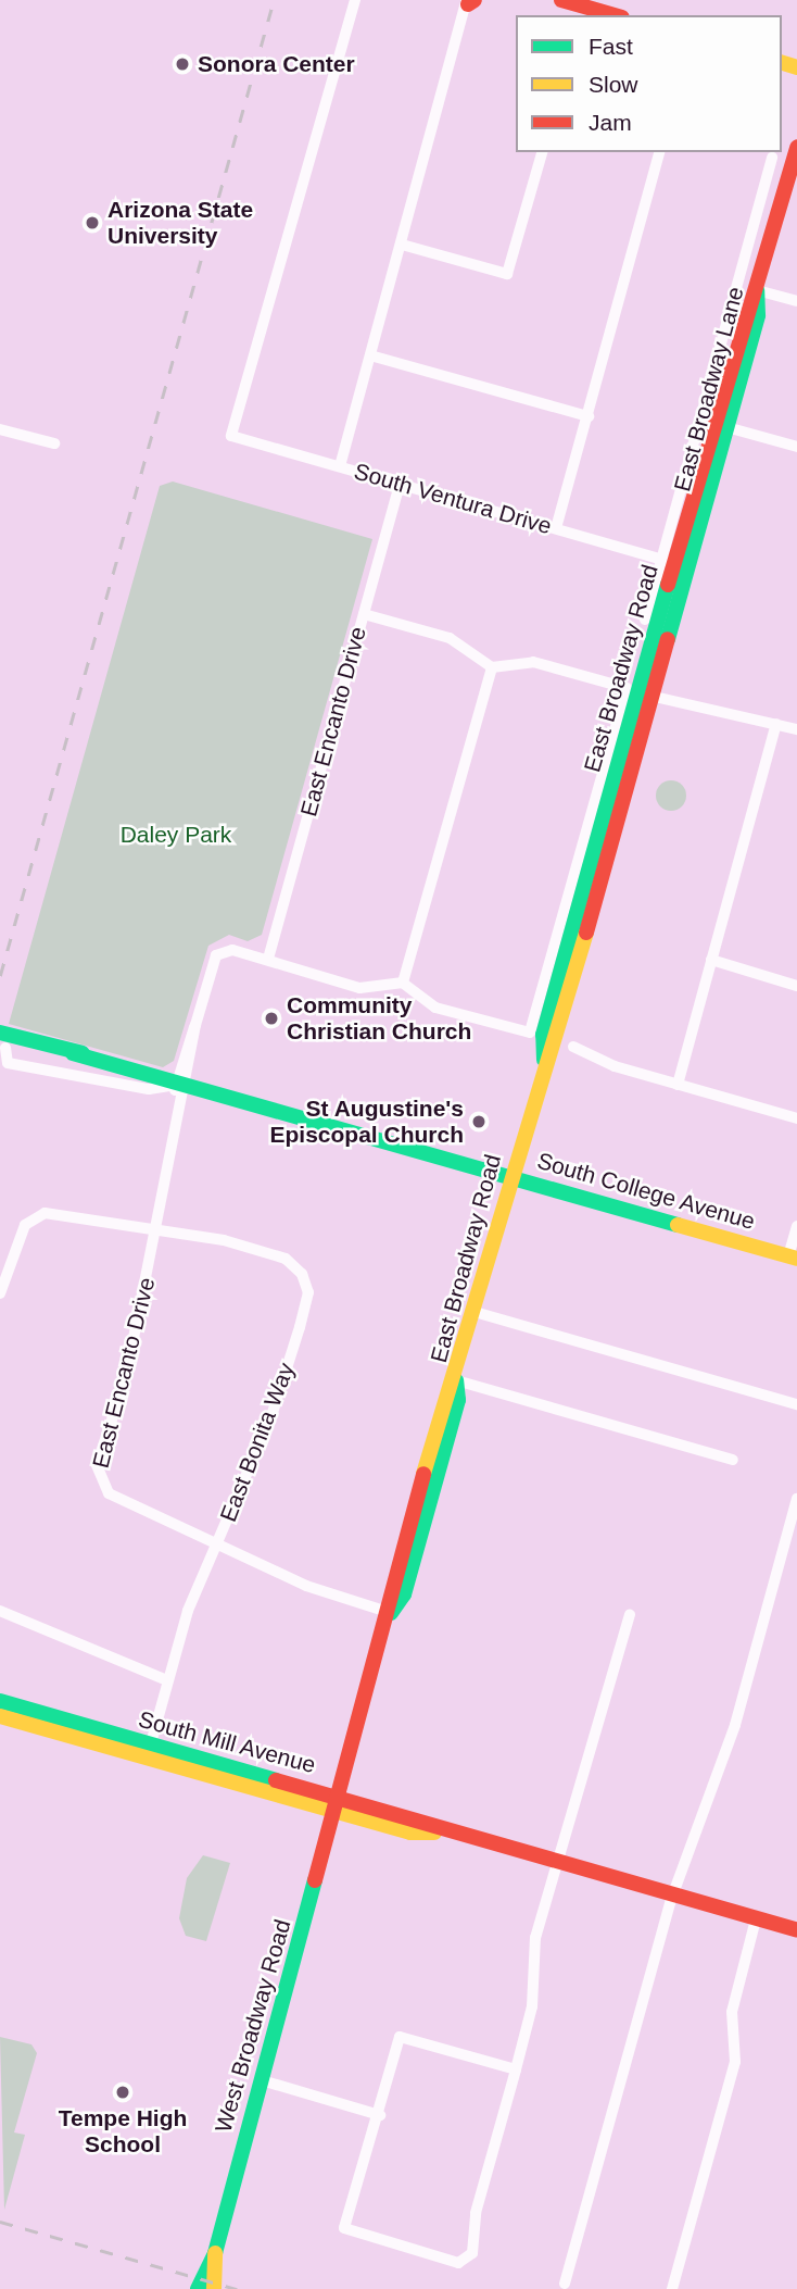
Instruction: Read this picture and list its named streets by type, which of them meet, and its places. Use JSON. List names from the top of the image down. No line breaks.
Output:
{"streets":{"main road":["East Broadway Road","South College Avenue","South Mill Avenue","West Broadway Road"],"street":["East Broadway Lane","South Ventura Drive","East Encanto Drive","East Bonita Way"]},"crossings":[["East Broadway Lane","South Ventura Drive"],["East Broadway Lane","East Broadway Road"],["South Ventura Drive","East Broadway Road"],["South Ventura Drive","East Encanto Drive"],["East Broadway Road","South College Avenue"],["East Broadway Road","South Mill Avenue"],["East Broadway Road","West Broadway Road"],["East Encanto Drive","South College Avenue"],["East Encanto Drive","East Bonita Way"],["East Bonita Way","South Mill Avenue"],["South Mill Avenue","West Broadway Road"]],"parks":["Daley Park"],"places":["Sonora Center","Arizona State University","Community Christian Church","St Augustine's Episcopal Church","Tempe High School"],"legend":["Fast","Slow","Jam"]}
